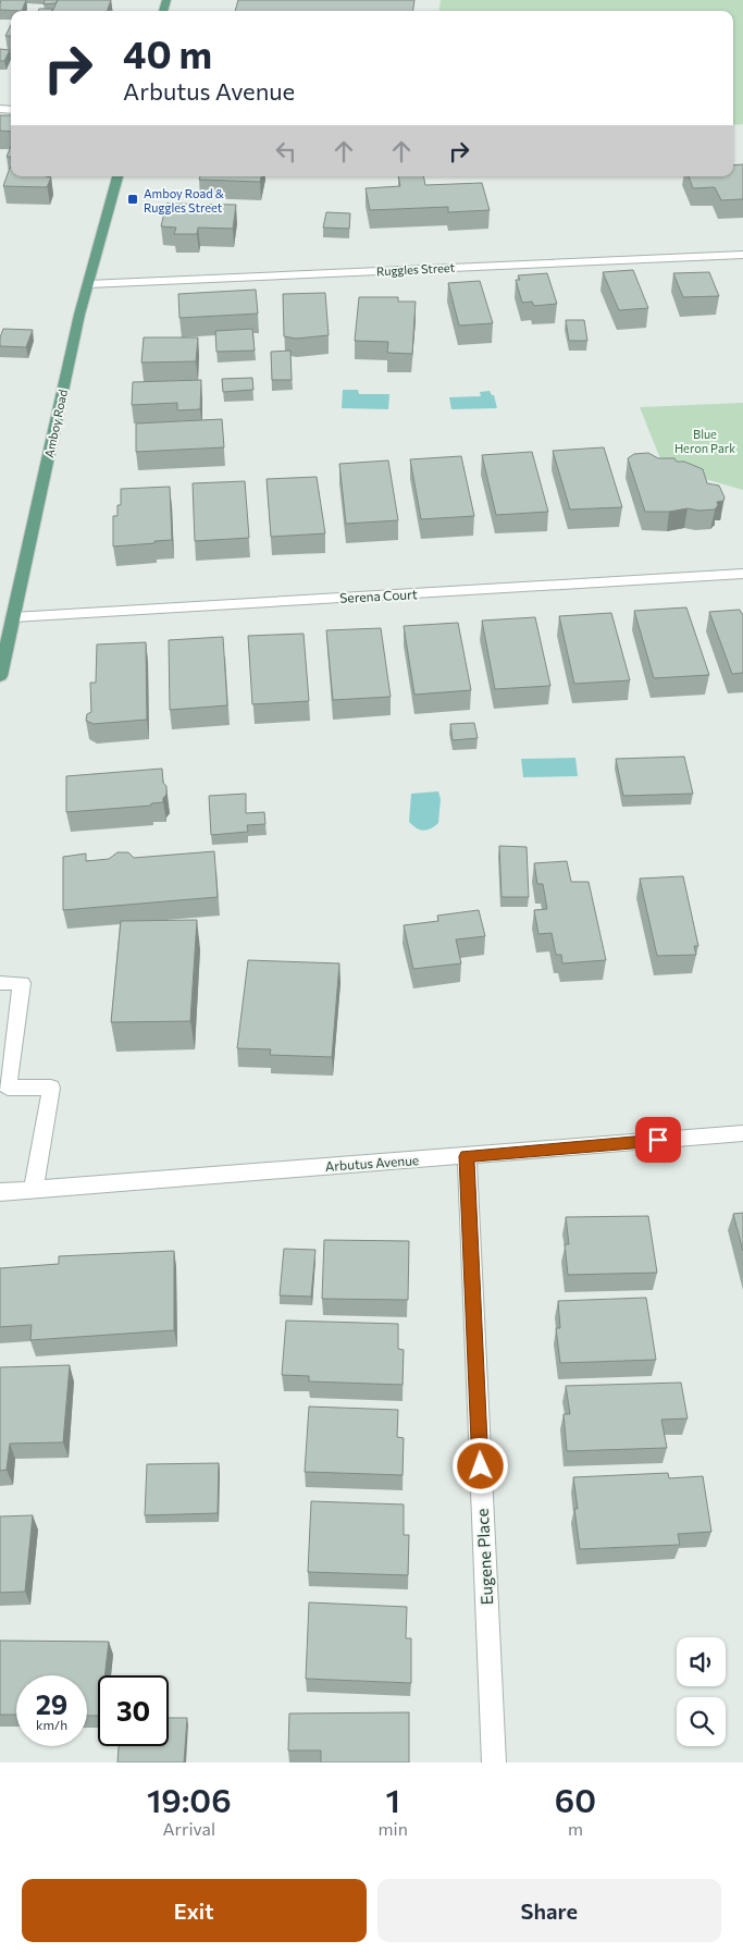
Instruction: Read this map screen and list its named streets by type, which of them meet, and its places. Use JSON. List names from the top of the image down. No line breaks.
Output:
{"streets":{"main road":["Amboy Road"],"street":["Ruggles Street","Serena Court","Arbutus Avenue","Eugene Place"]},"crossings":[["Ruggles Street","Amboy Road"],["Amboy Road","Serena Court"],["Arbutus Avenue","Eugene Place"]],"parks":["Blue Heron Park"],"places":{"transit":["Amboy Road & Ruggles Street"]},"page":{"turn":["40 m","Arbutus Avenue"],"speed":"29 km/h","limit":"30","eta":["19:06","Arrival","1","min","60","m"],"buttons":["Exit","Share"]}}
